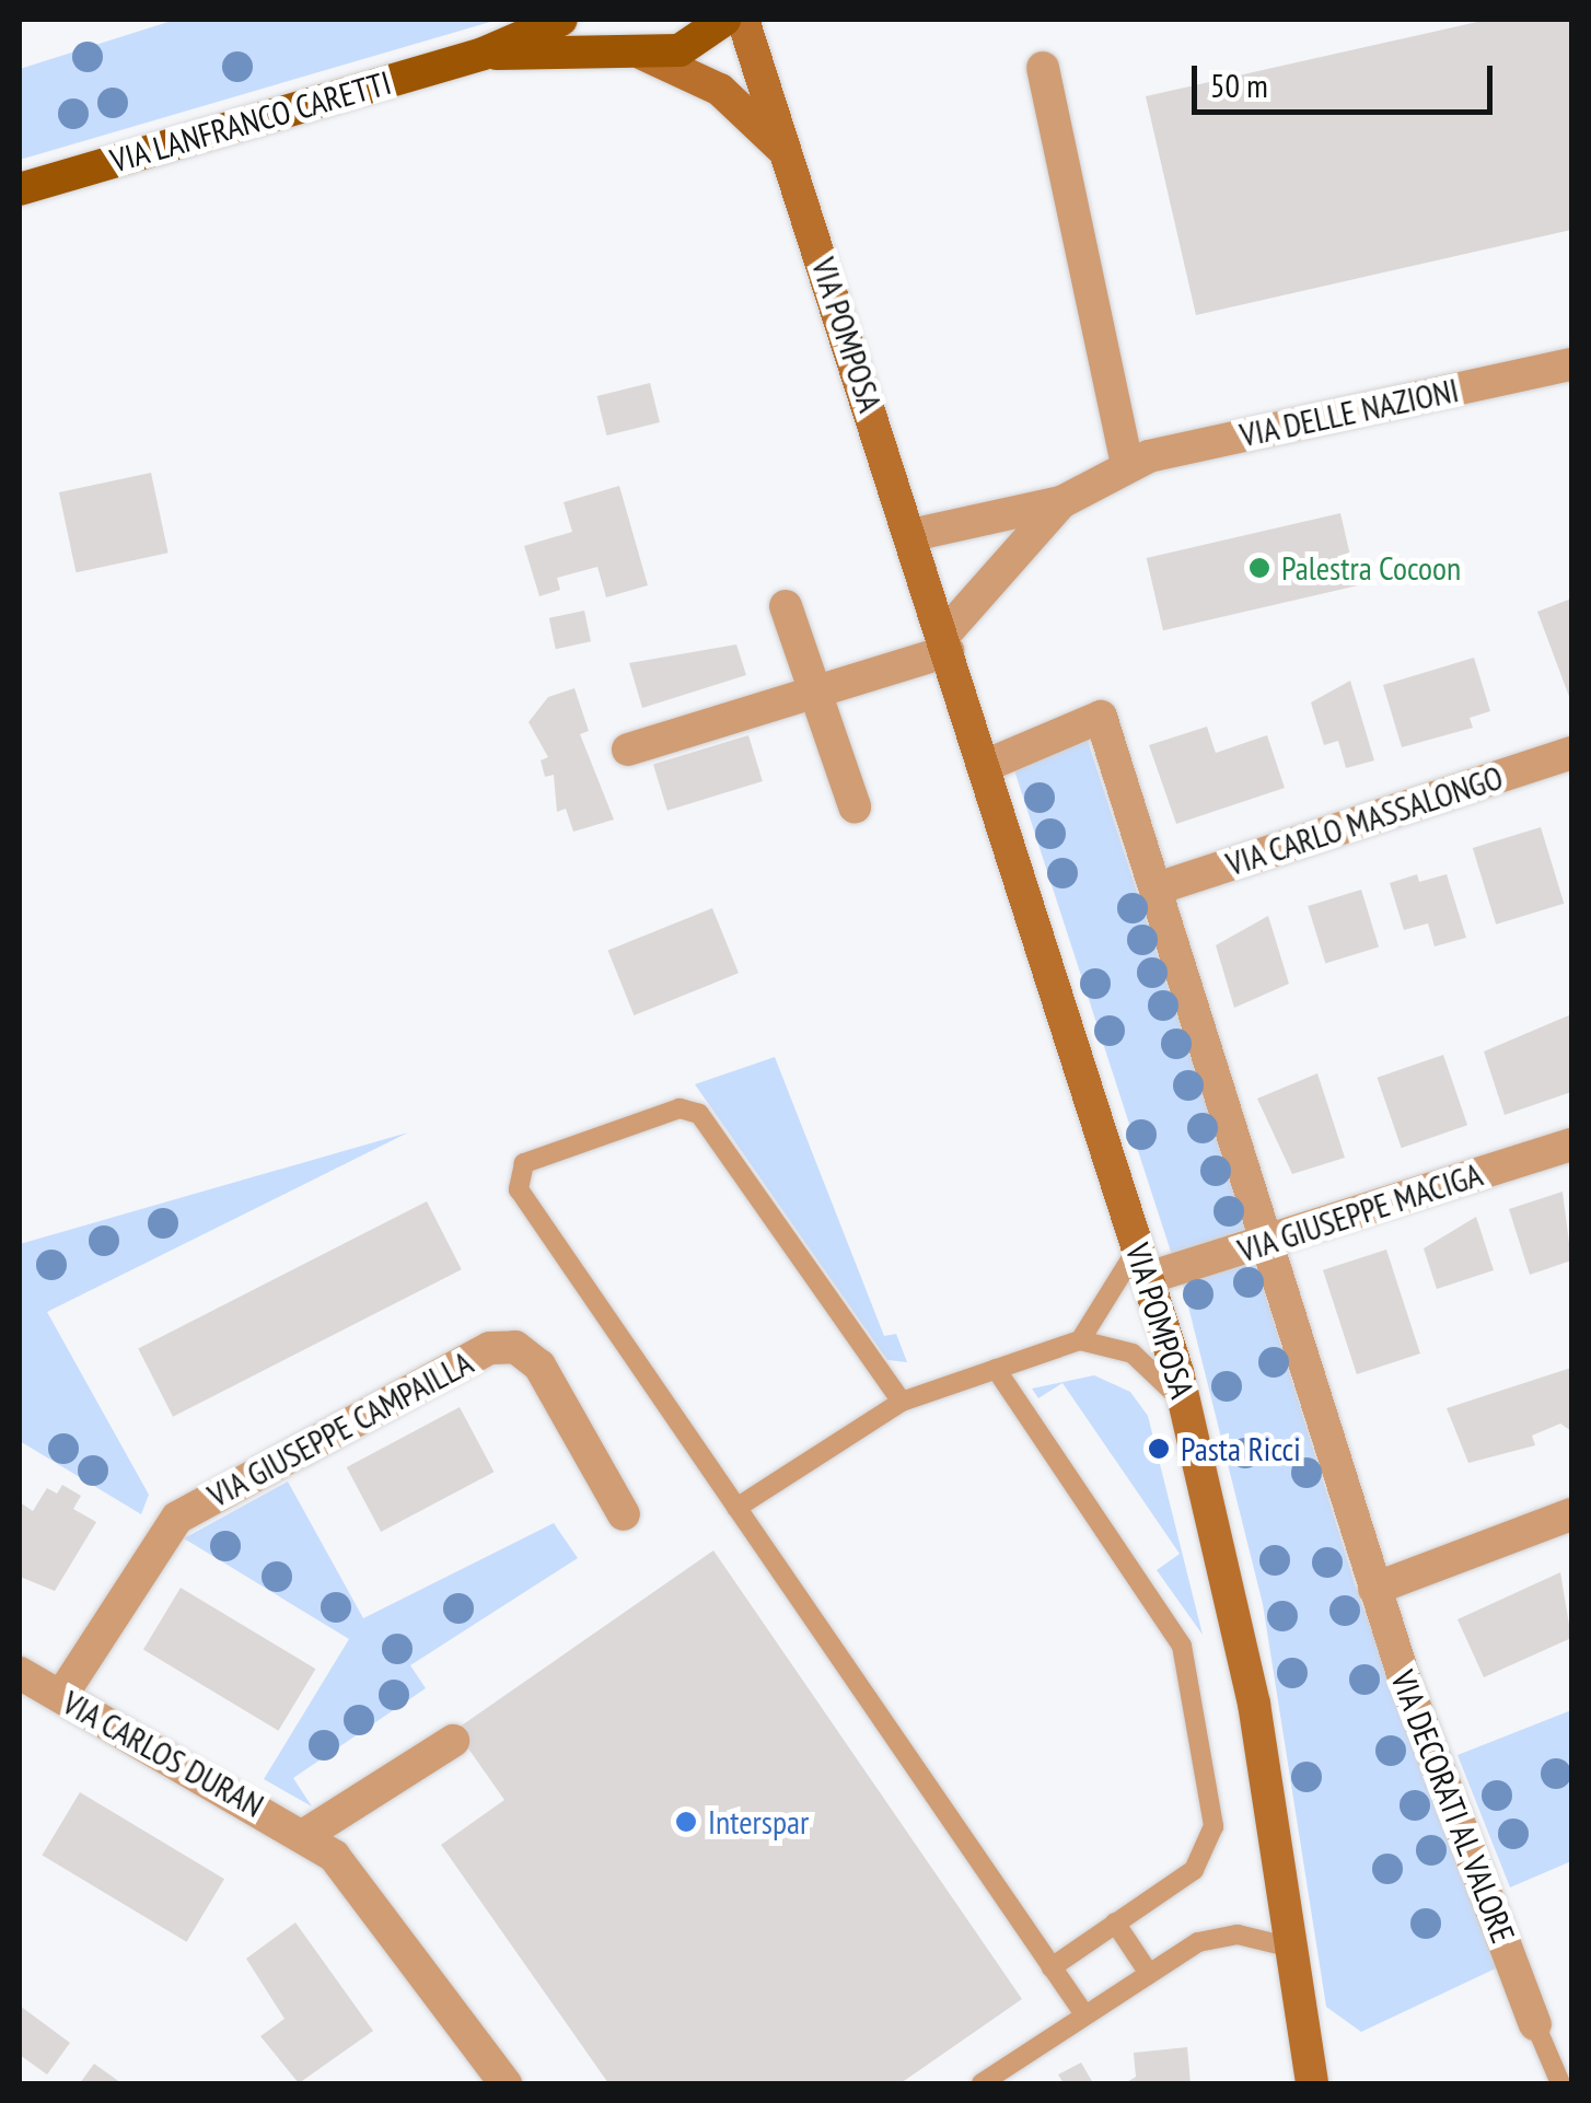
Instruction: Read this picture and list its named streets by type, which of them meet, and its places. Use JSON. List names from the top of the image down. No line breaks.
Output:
{"streets":{"main road":["VIA LANFRANCO CARETTI","VIA POMPOSA"],"street":["VIA DELLE NAZIONI","VIA CARLO MASSALONGO","VIA GIUSEPPE MACIGA","VIA GIUSEPPE CAMPAILLA","VIA CARLOS DURAN","VIA DECORATI AL VALORE"]},"crossings":[["VIA LANFRANCO CARETTI","VIA POMPOSA"],["VIA POMPOSA","VIA DELLE NAZIONI"],["VIA POMPOSA","VIA GIUSEPPE MACIGA"],["VIA GIUSEPPE MACIGA","VIA DECORATI AL VALORE"],["VIA GIUSEPPE CAMPAILLA","VIA CARLOS DURAN"]],"places":["Palestra Cocoon","Pasta Ricci","Interspar"],"scale_bar":"50 m"}
